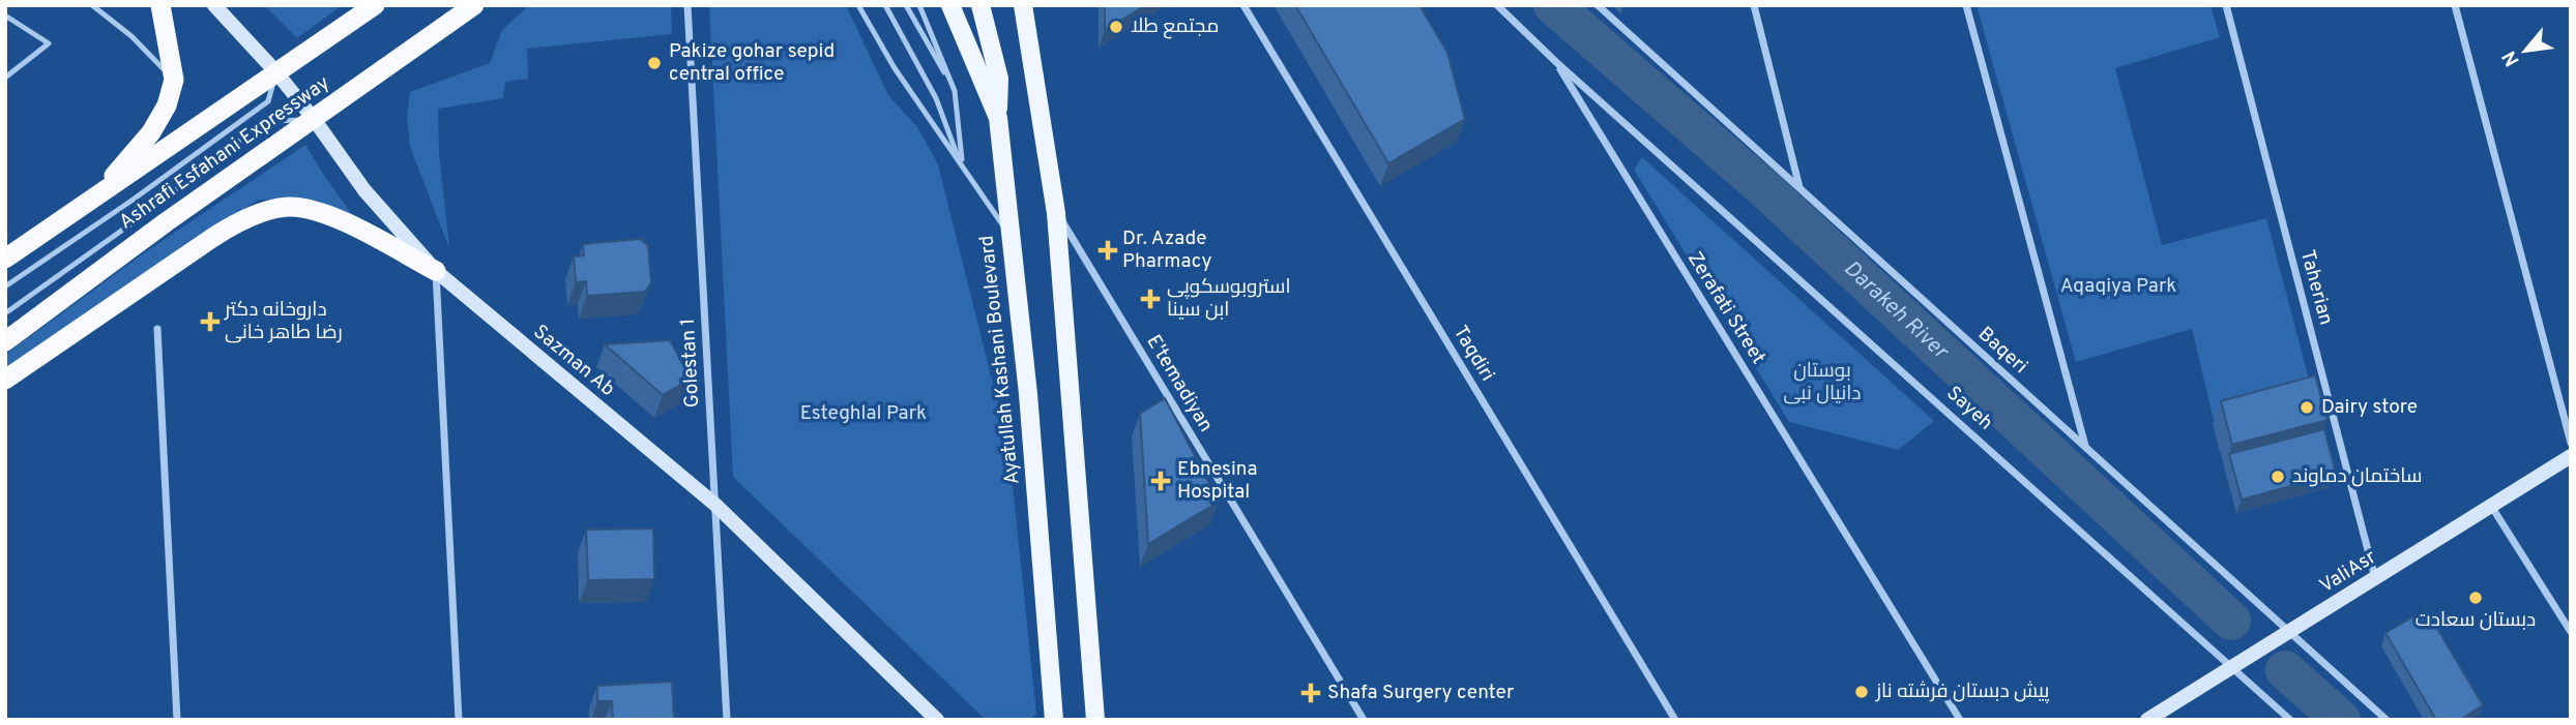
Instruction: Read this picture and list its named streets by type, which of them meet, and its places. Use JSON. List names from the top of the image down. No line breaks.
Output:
{"streets":{"highway":["Ashrafi Esfahani Expressway"],"main road":["Ayatullah Kashani Boulevard","Sazman Ab","ValiAsr"],"street":["Taherian","Zerafati Street","Baqeri","Taqdiri","Golestan 1","E'temadiyan","Sayeh"]},"crossings":[["Ashrafi Esfahani Expressway","Sazman Ab"],["Taherian","ValiAsr"],["Zerafati Street","Sayeh"],["Baqeri","ValiAsr"],["Sazman Ab","Golestan 1"],["Sayeh","ValiAsr"]],"water":["Darakeh River"],"parks":["Aqaqiya Park","بوستان دانیال نبی","Esteghlal Park"],"places":{"other":["مجتمع طلا","Pakize gohar sepid central office","Dairy store","ساختمان دماوند","دبستان سعادت","پیش دبستان فرشته ناز"],"health":["Dr. Azade Pharmacy","استروبوسکوپی ابن سینا","داروخانه دکتر رضا طاهر خانی","Ebnesina Hospital","Shafa Surgery center"]},"north":"bottom left"}
